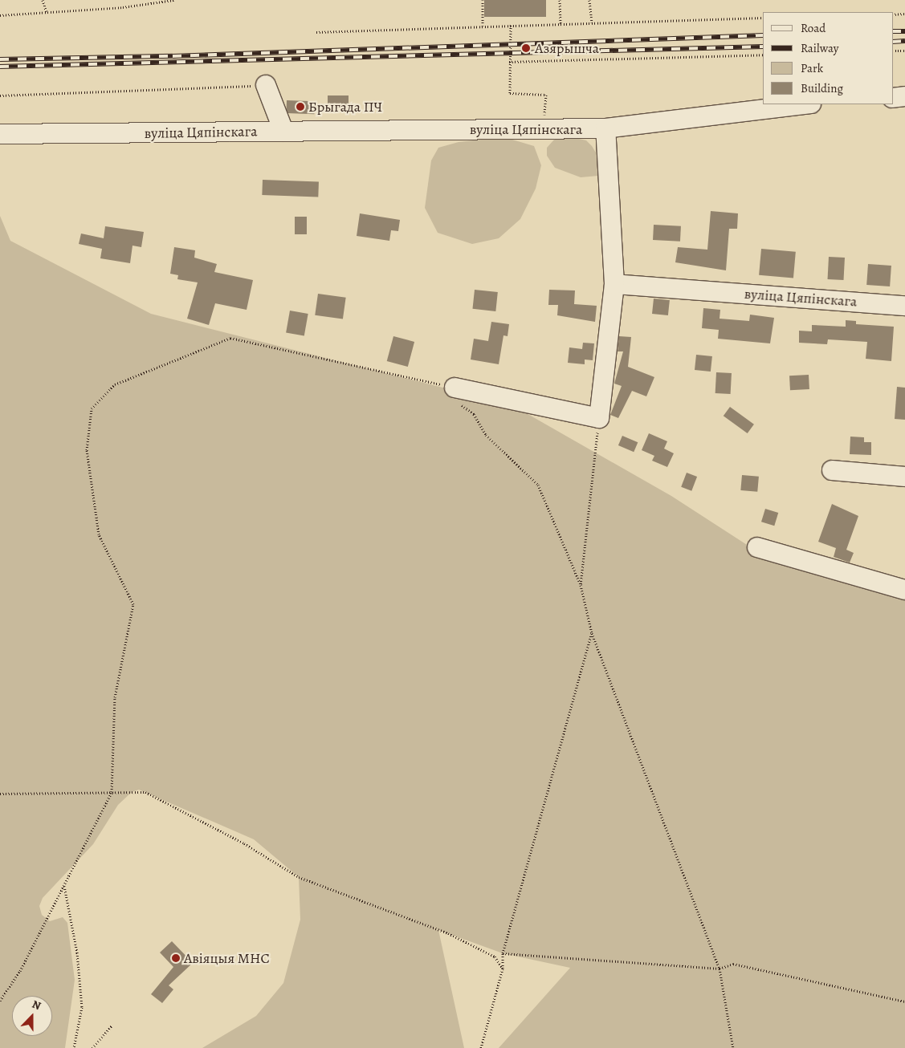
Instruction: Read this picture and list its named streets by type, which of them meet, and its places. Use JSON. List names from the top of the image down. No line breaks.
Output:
{"streets":{"street":["вуліца Цяпінскага"]},"places":["Азярышча","Брыгада ПЧ","Авіяцыя МНС"],"legend":["Road","Railway","Park","Building"],"north":"top"}
